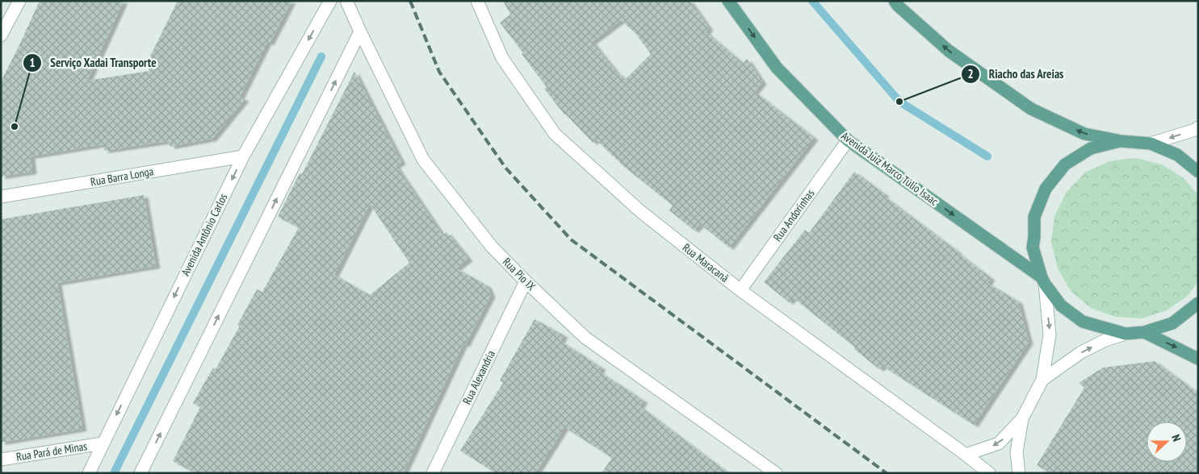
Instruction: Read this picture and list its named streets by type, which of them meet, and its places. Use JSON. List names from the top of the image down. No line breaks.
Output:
{"streets":{"main road":["Avenida Juiz Marco Túlio Isaac"],"street":["Rua Barra Longa","Rua Andorinhas","Avenida Antônio Carlos","Rua Maracanã","Rua Pio IX","Rua Alexandria","Rua Pará de Minas"]},"crossings":[["Avenida Juiz Marco Túlio Isaac","Rua Andorinhas"],["Rua Barra Longa","Avenida Antônio Carlos"],["Rua Andorinhas","Rua Maracanã"],["Avenida Antônio Carlos","Rua Pará de Minas"],["Rua Pio IX","Rua Alexandria"]],"one_way":["Avenida Juiz Marco Túlio Isaac"],"places":["Riacho das Areias","Serviço Xadai Transporte"],"north":"right"}
